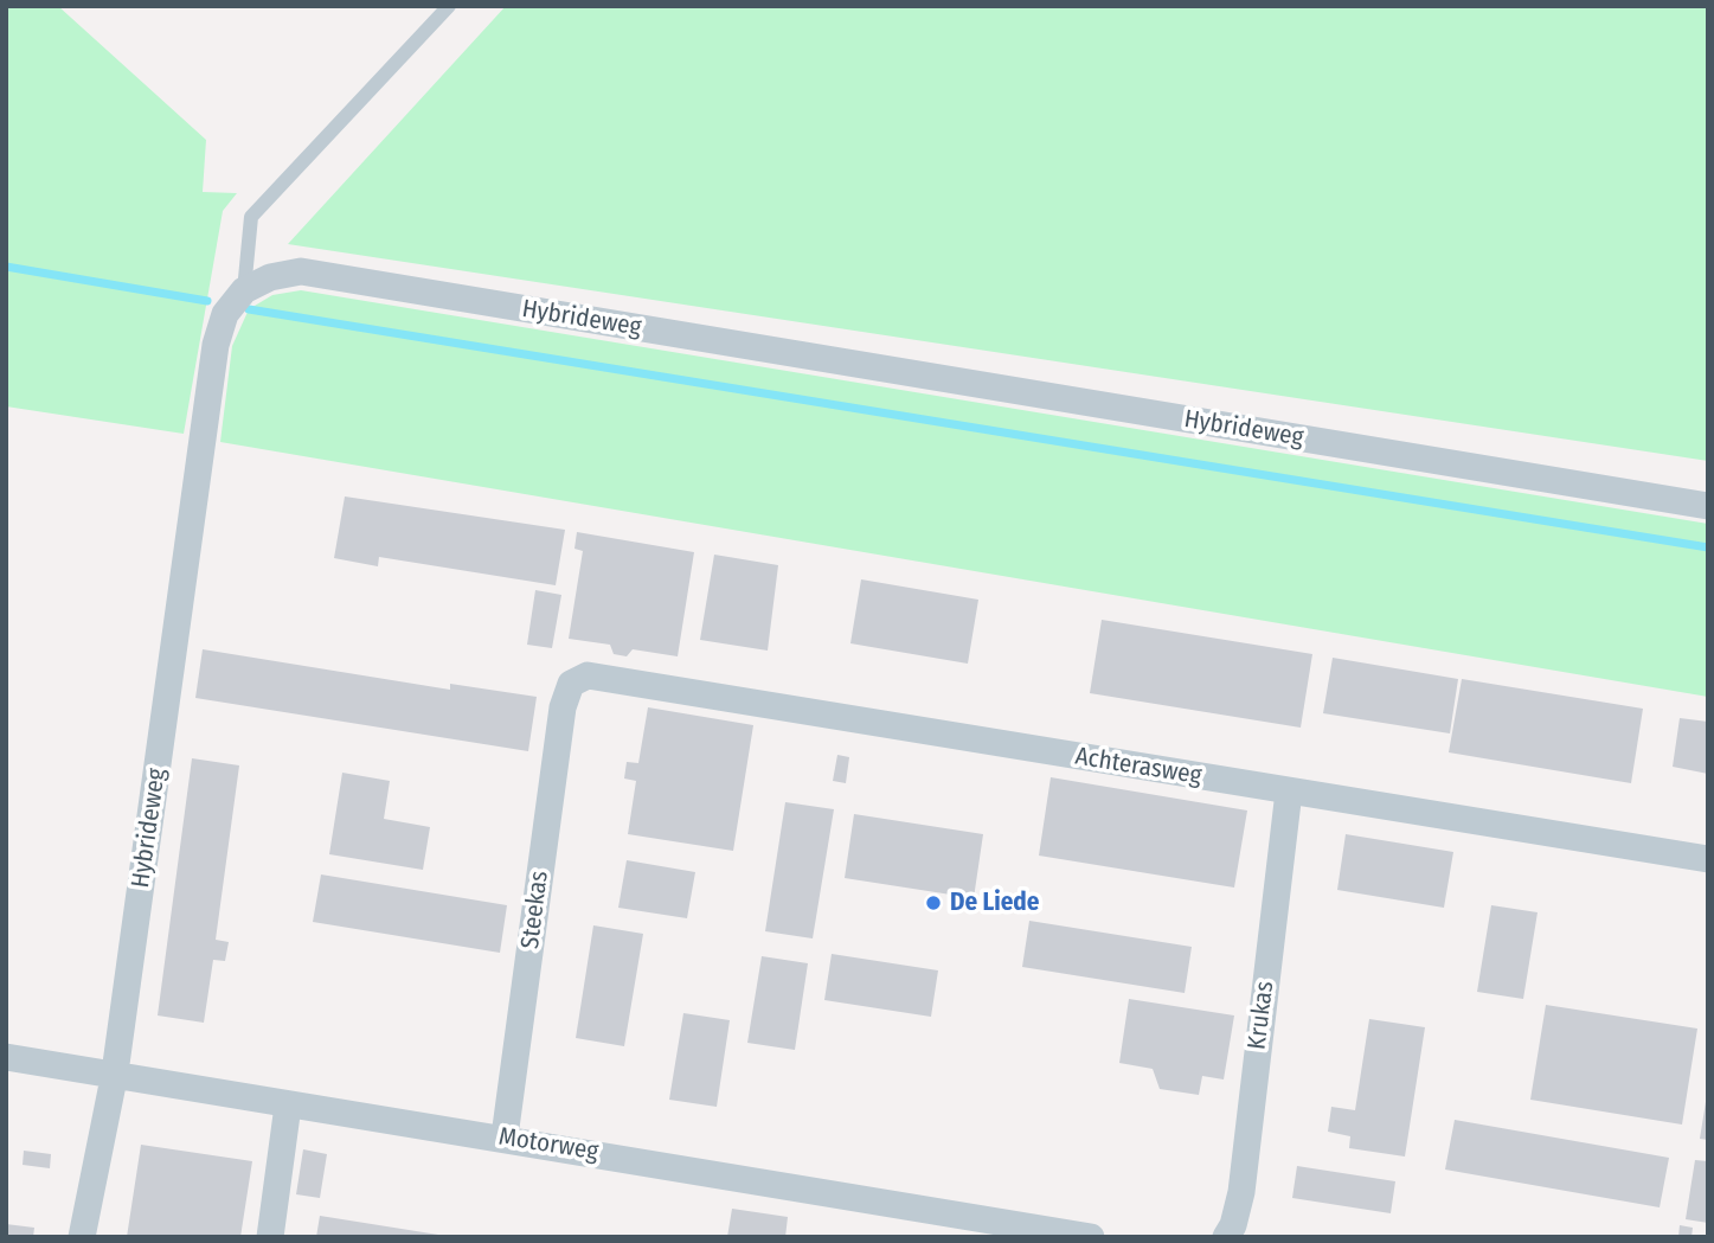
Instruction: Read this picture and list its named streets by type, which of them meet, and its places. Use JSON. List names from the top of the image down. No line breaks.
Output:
{"streets":{"street":["Hybrideweg","Achterasweg","Steekas","Krukas","Motorweg"]},"crossings":[["Hybrideweg","Motorweg"],["Achterasweg","Steekas"],["Achterasweg","Krukas"],["Steekas","Motorweg"]],"places":["De Liede"]}
